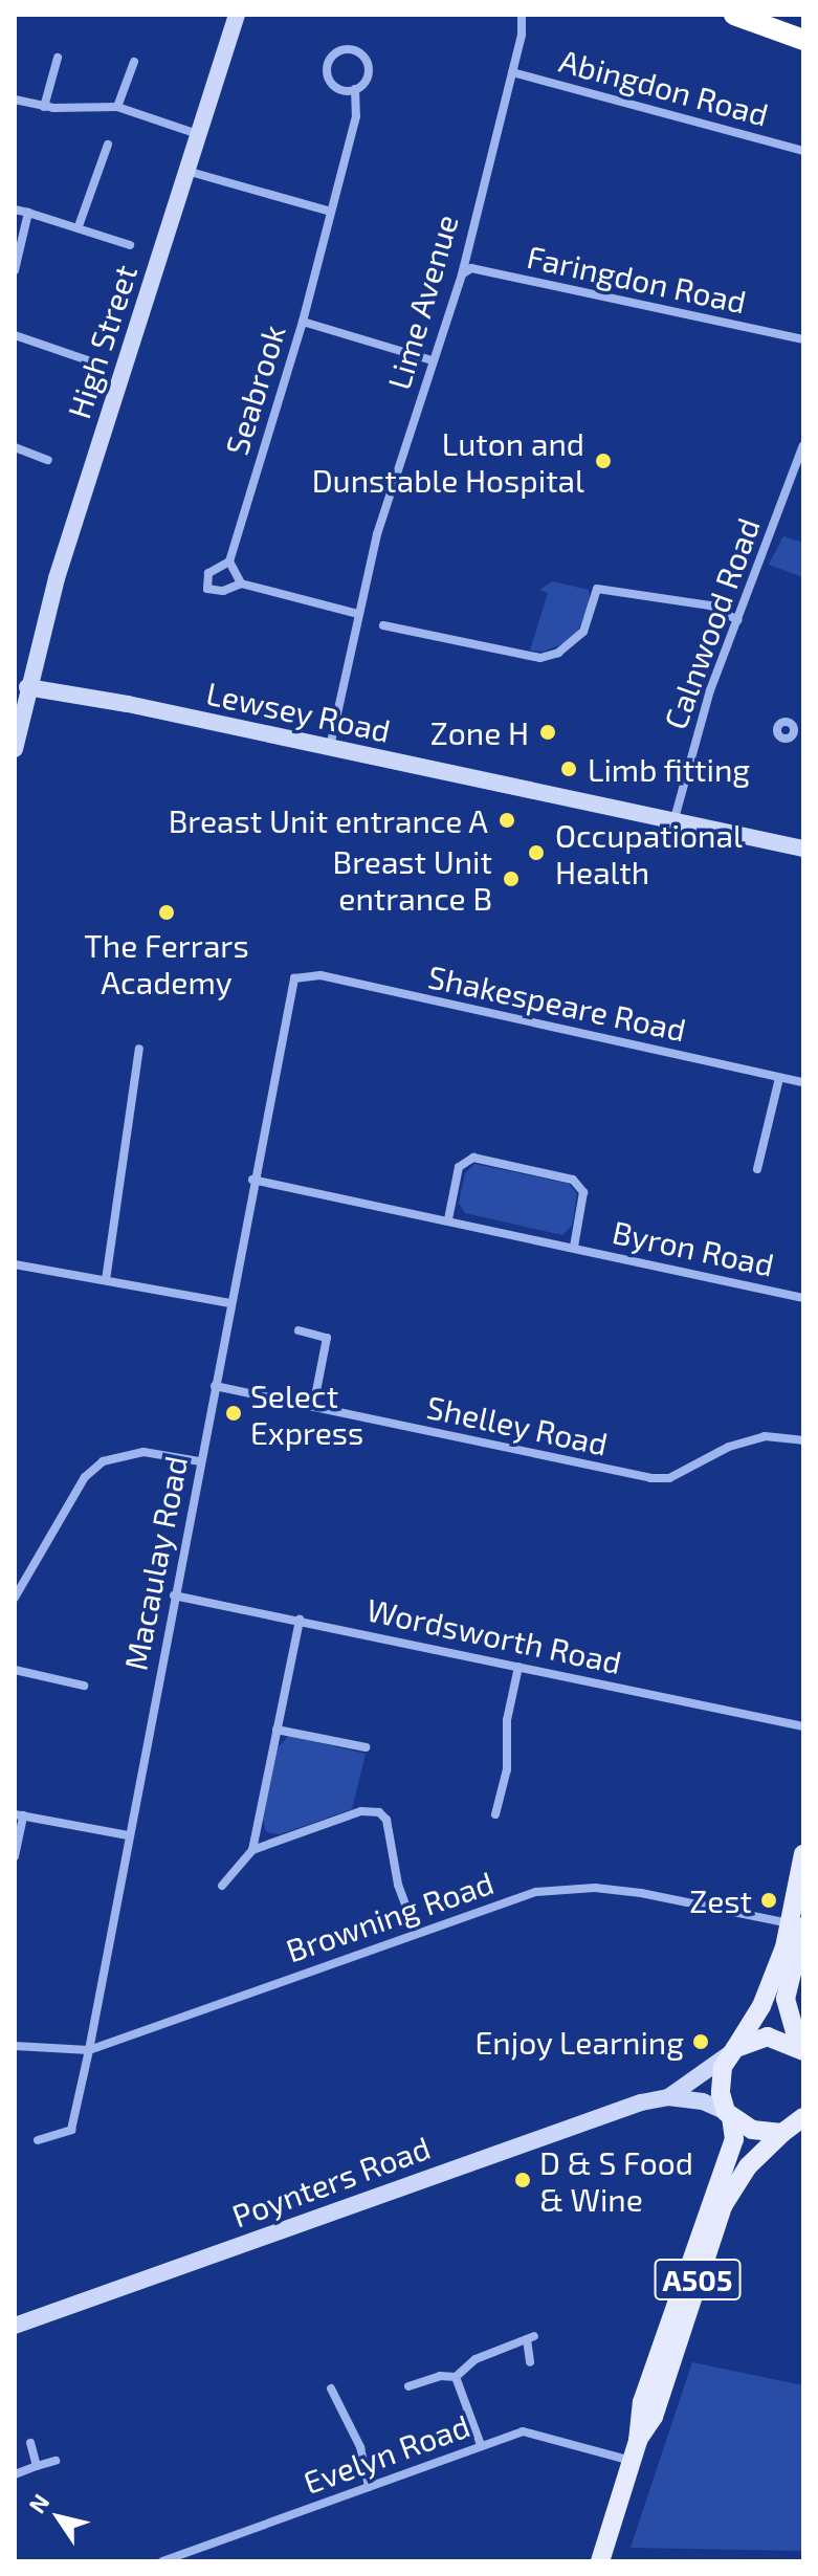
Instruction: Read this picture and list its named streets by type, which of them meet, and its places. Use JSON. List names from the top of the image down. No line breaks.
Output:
{"streets":{"main road":["A505"],"street":["Abingdon Road","Faringdon Road","Lime Avenue","High Street","Seabrook","Calnwood Road","Lewsey Road","Shakespeare Road","Byron Road","Shelley Road","Macaulay Road","Wordsworth Road","Browning Road","Poynters Road","Evelyn Road"]},"crossings":[["Abingdon Road","Lime Avenue"],["Faringdon Road","Lime Avenue"],["Lime Avenue","Lewsey Road"],["High Street","Lewsey Road"],["Calnwood Road","Lewsey Road"],["Shakespeare Road","Macaulay Road"],["Byron Road","Macaulay Road"],["Shelley Road","Macaulay Road"],["Macaulay Road","Wordsworth Road"],["Macaulay Road","Browning Road"],["Browning Road","A505"],["Poynters Road","A505"],["A505","Evelyn Road"]],"places":["Luton and Dunstable Hospital","Zone H","Limb fitting","Breast Unit entrance A","Occupational Health","Breast Unit entrance B","The Ferrars Academy","Select Express","Zest","Enjoy Learning","D & S Food & Wine"],"north":"top left"}
